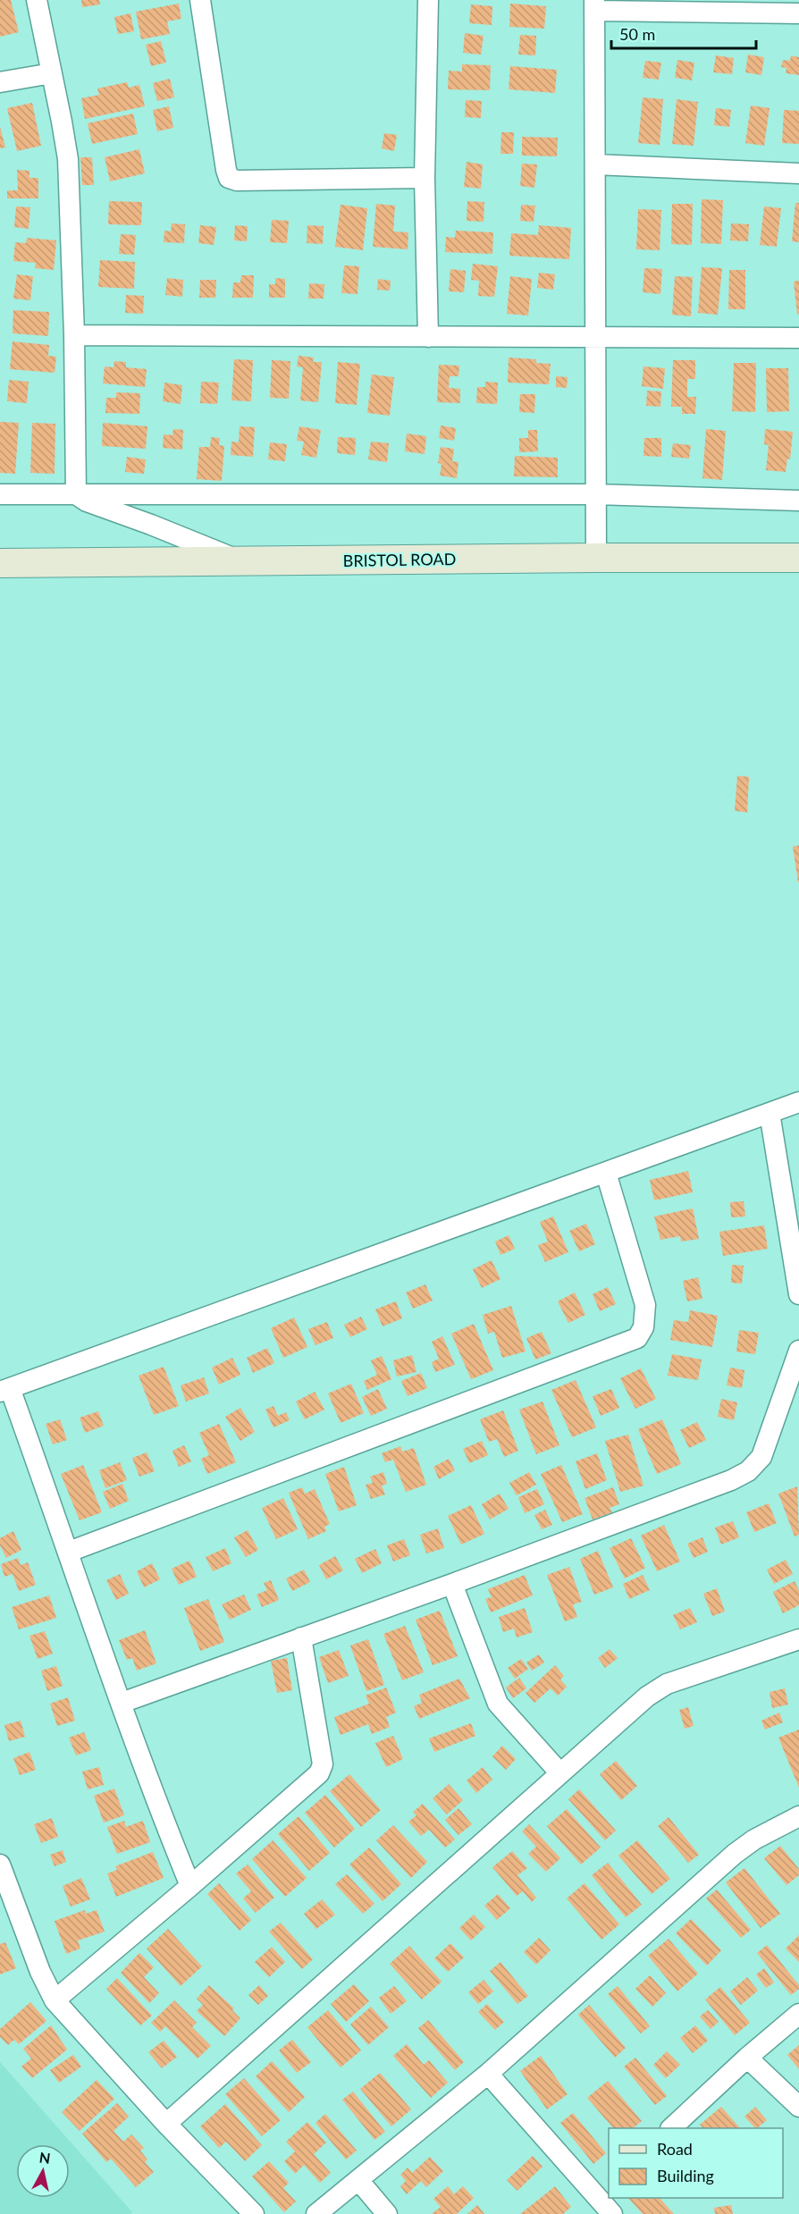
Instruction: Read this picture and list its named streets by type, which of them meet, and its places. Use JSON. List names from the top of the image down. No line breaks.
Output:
{"streets":{"street":["BRISTOL ROAD"]},"legend":["Road","Building"],"scale_bar":"50 m","north":"top"}
